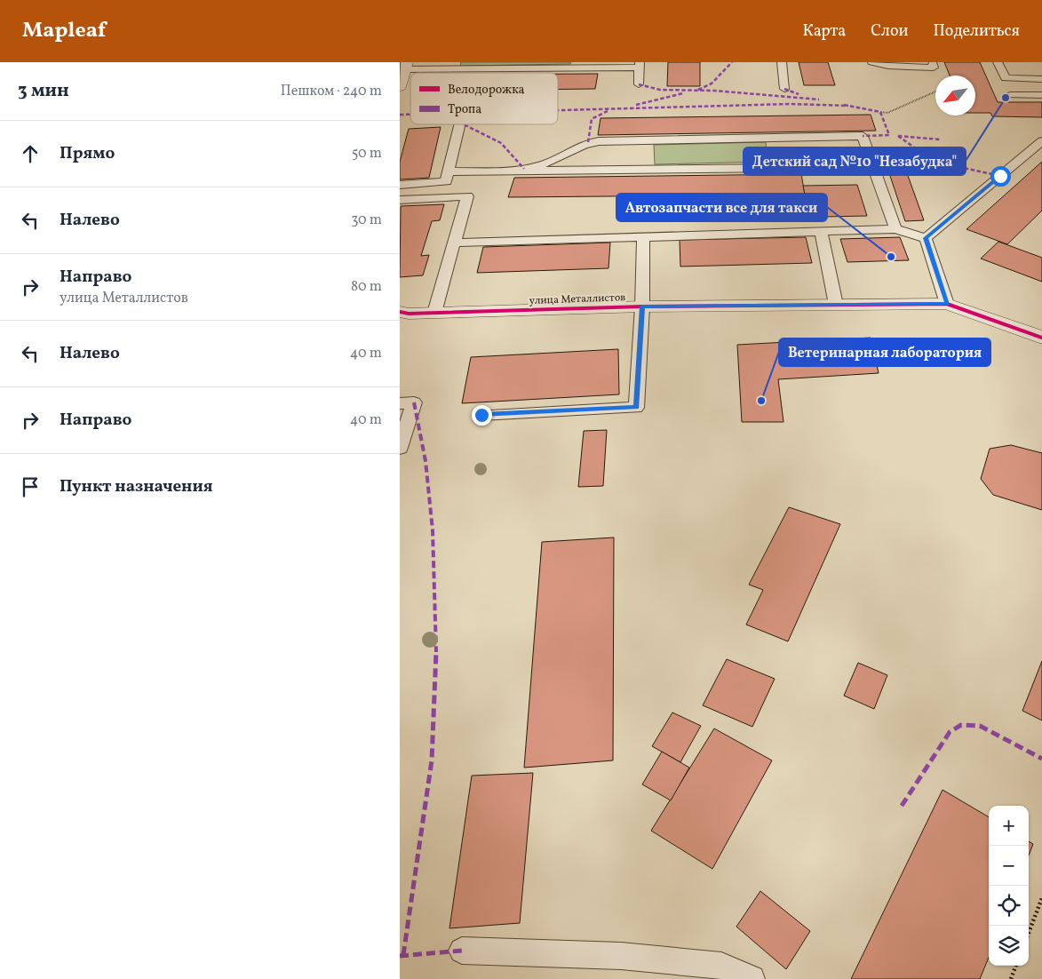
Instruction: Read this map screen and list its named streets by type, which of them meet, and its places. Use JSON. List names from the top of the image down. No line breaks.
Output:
{"streets":{"street":["улица Металлистов"]},"places":["Детский сад №10 \"Незабудка\"","Автозапчасти все для такси","Ветеринарная лаборатория"],"legend":["Велодорожка","Тропа"],"north":"bottom left","page":{"header":"Mapleaf","nav":["Карта","Слои","Поделиться"],"heading":["3 мин","Пешком · 240 m"],"list":[["Прямо","50 m"],["Налево","30 m"],["Направо","улица Металлистов","80 m"],["Налево","40 m"],["Направо","40 m"],"Пункт назначения"],"map_buttons":["+","−"]}}
